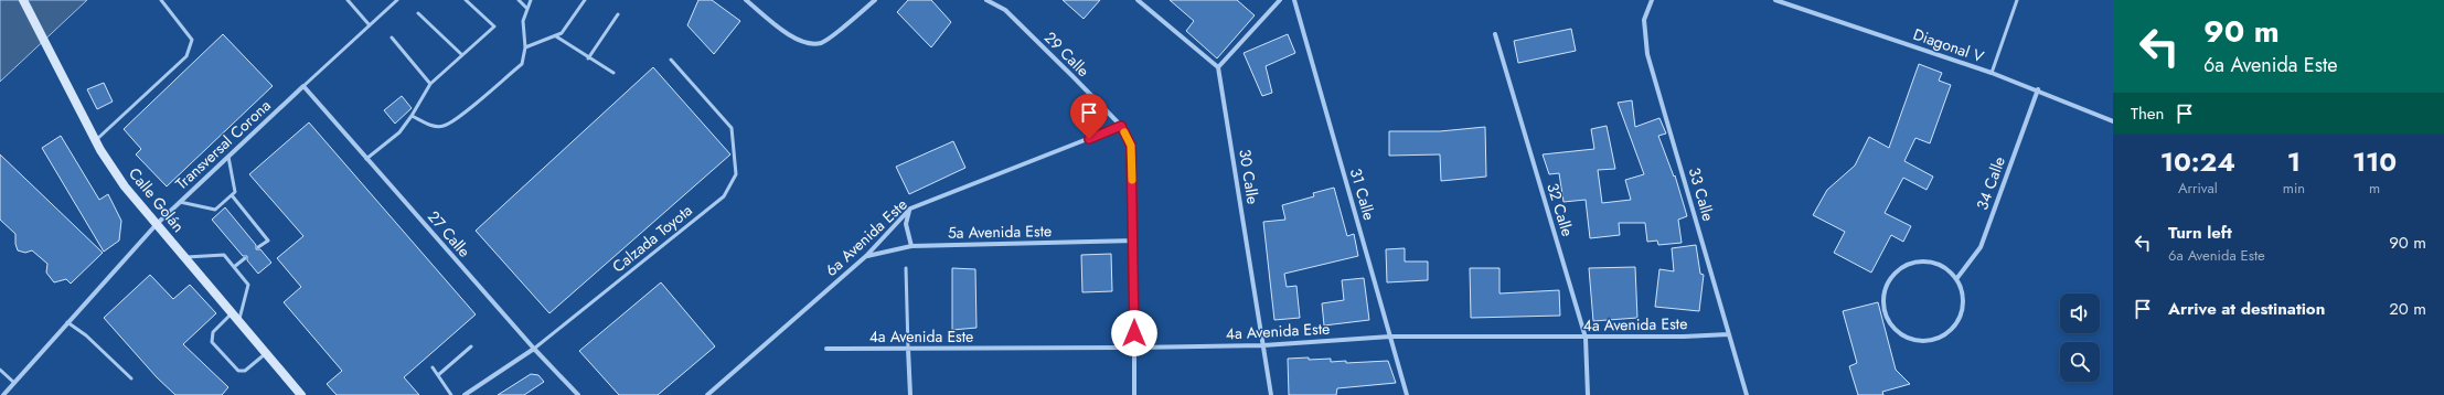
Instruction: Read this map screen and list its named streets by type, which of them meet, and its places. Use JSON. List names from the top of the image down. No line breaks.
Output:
{"streets":{"main road":["Calle Golán"],"street":["Diagonal V","29 Calle","Transversal Corona","30 Calle","34 Calle","31 Calle","33 Calle","32 Calle","5a Avenida Este","27 Calle","6a Avenida Este","Calzada Toyota","4a Avenida Este"]},"crossings":[["Diagonal V","34 Calle"],["29 Calle","5a Avenida Este"],["29 Calle","6a Avenida Este"],["29 Calle","4a Avenida Este"],["Transversal Corona","Calle Golán"],["Transversal Corona","27 Calle"],["30 Calle","4a Avenida Este"],["31 Calle","4a Avenida Este"],["33 Calle","4a Avenida Este"],["32 Calle","4a Avenida Este"],["5a Avenida Este","6a Avenida Este"],["27 Calle","Calzada Toyota"]],"page":{"turn":["90 m","6a Avenida Este"],"then":"Then","eta":["10:24","Arrival","1","min","110","m"],"list":[{"name":"Turn left","note":"6a Avenida Este","value":"90 m"},{"name":"Arrive at destination","value":"20 m"}]}}
